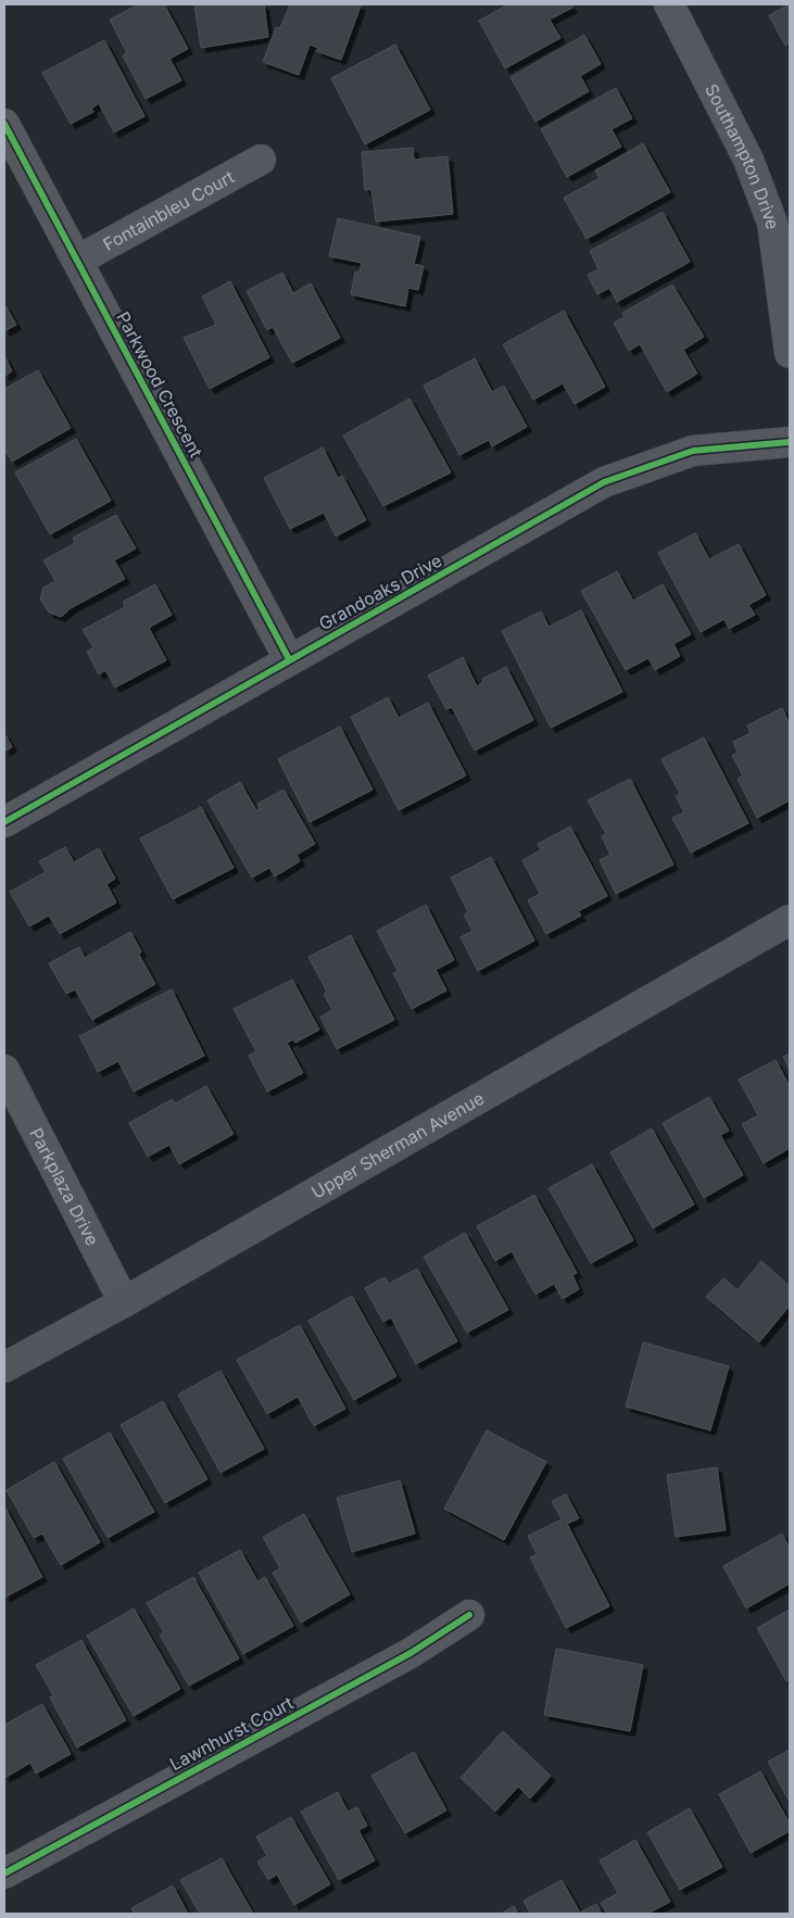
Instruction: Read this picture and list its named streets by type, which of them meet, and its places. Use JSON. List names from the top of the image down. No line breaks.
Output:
{"streets":{"main road":["Upper Sherman Avenue"],"street":["Southampton Drive","Fontainbleu Court","Parkwood Crescent","Grandoaks Drive","Parkplaza Drive","Lawnhurst Court"]},"crossings":[["Fontainbleu Court","Parkwood Crescent"],["Parkwood Crescent","Grandoaks Drive"],["Upper Sherman Avenue","Parkplaza Drive"]]}
